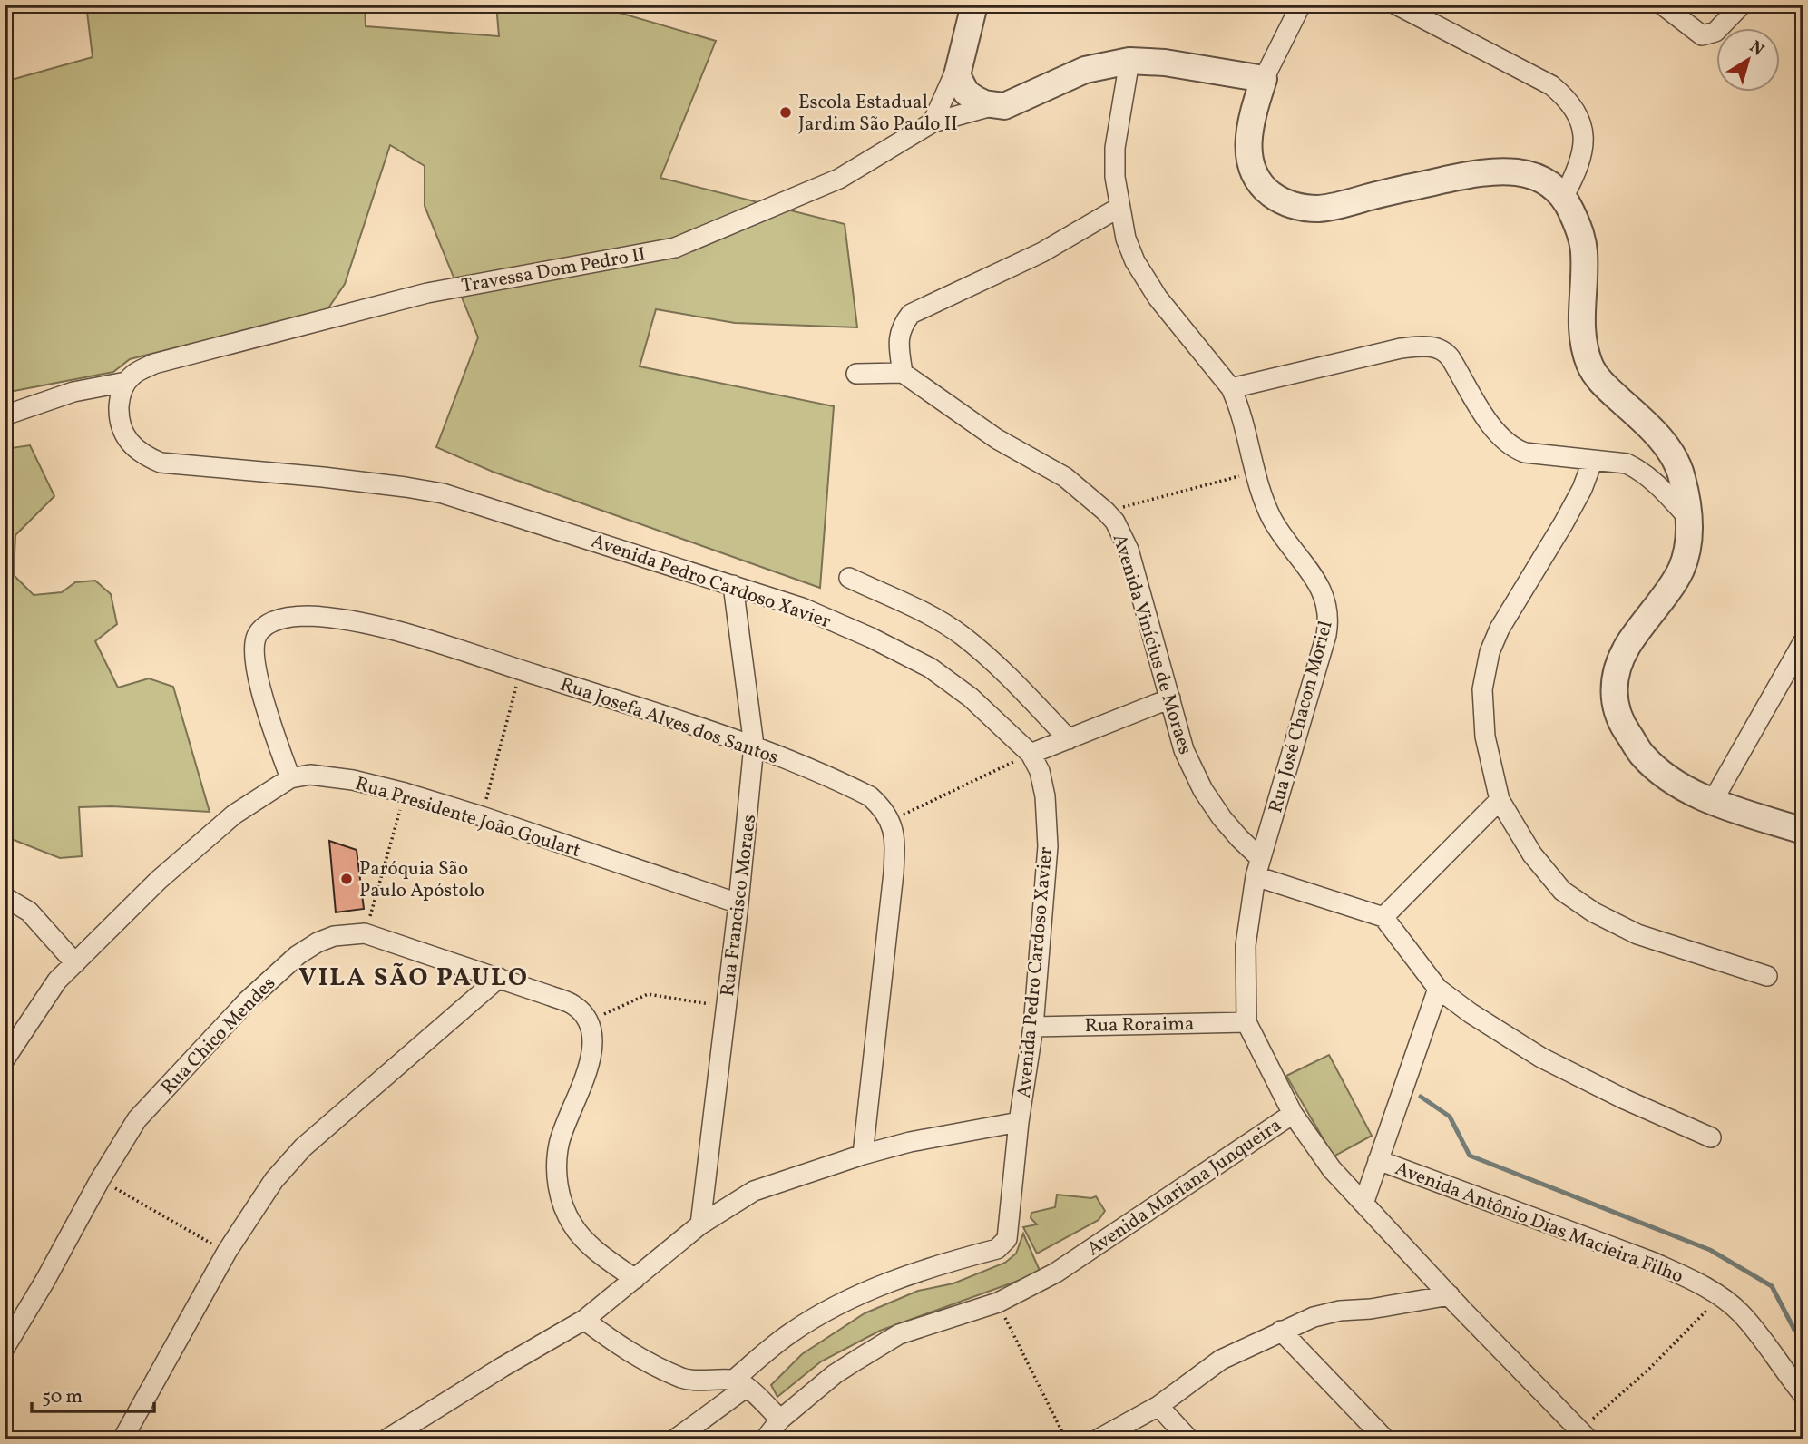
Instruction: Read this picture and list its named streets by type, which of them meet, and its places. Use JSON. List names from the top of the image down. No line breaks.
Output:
{"streets":{"street":["Travessa Dom Pedro II","Avenida Pedro Cardoso Xavier","Avenida Vinícius de Moraes","Rua José Chacon Moriel","Rua Josefa Alves dos Santos","Rua Presidente João Goulart","Rua Francisco Moraes","Rua Roraima","Rua Chico Mendes","Avenida Mariana Junqueira","Avenida Antônio Dias Macieira Filho"]},"crossings":[["Travessa Dom Pedro II","Avenida Pedro Cardoso Xavier"],["Travessa Dom Pedro II","Rua José Chacon Moriel"],["Avenida Pedro Cardoso Xavier","Rua Francisco Moraes"],["Avenida Pedro Cardoso Xavier","Rua Roraima"],["Avenida Vinícius de Moraes","Rua José Chacon Moriel"],["Rua José Chacon Moriel","Rua Roraima"],["Rua José Chacon Moriel","Avenida Mariana Junqueira"],["Rua Josefa Alves dos Santos","Rua Presidente João Goulart"],["Rua Josefa Alves dos Santos","Rua Francisco Moraes"],["Rua Presidente João Goulart","Rua Francisco Moraes"]],"districts":["VILA SÃO PAULO"],"places":["Escola Estadual Jardim São Paulo II","Paróquia São Paulo Apóstolo"],"scale_bar":"50 m","north":"top right"}
